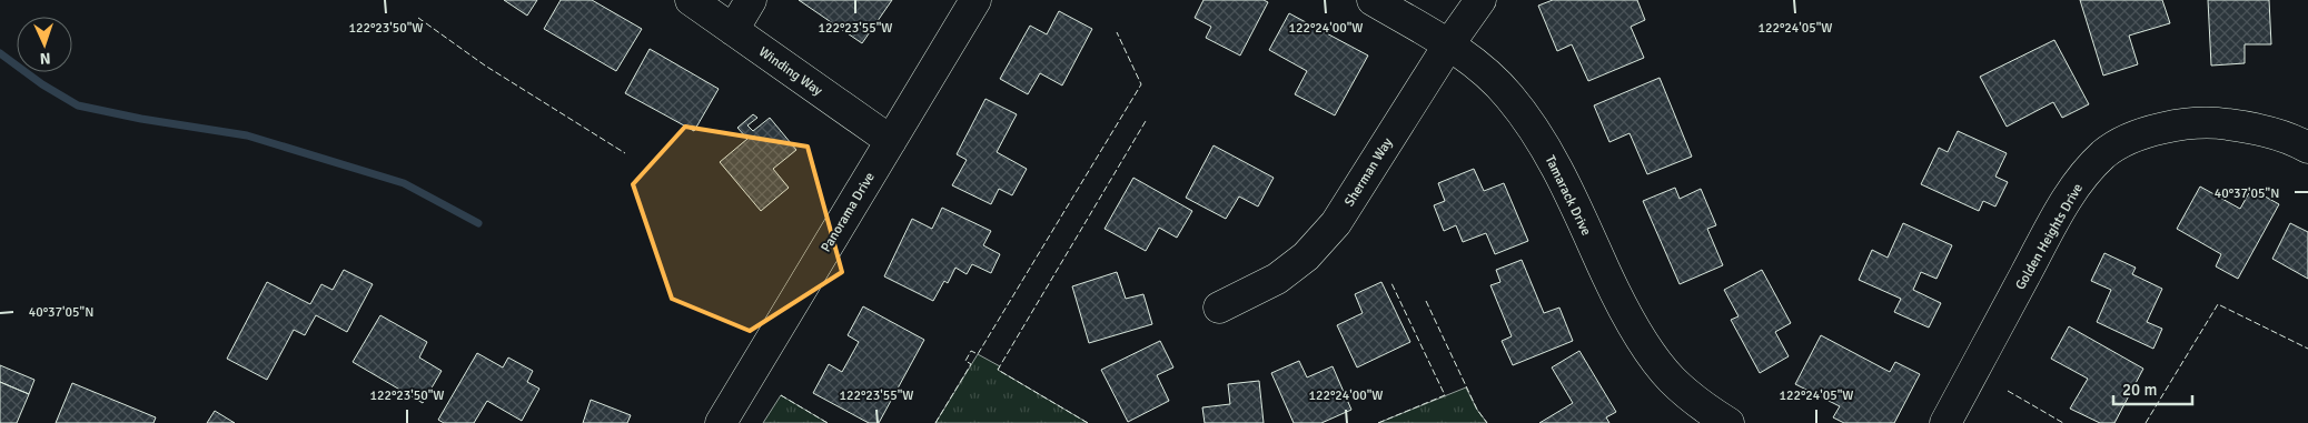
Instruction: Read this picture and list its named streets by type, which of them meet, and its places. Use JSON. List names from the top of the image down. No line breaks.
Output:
{"streets":{"street":["Winding Way","Sherman Way","Tamarack Drive","Panorama Drive","Golden Heights Drive"]},"crossings":[["Winding Way","Panorama Drive"],["Sherman Way","Tamarack Drive"]],"scale_bar":"20 m","north":"bottom","coordinates":["122°23'50\"W","122°23'55\"W","122°24'00\"W","122°24'05\"W","40°37'05\"N"]}
